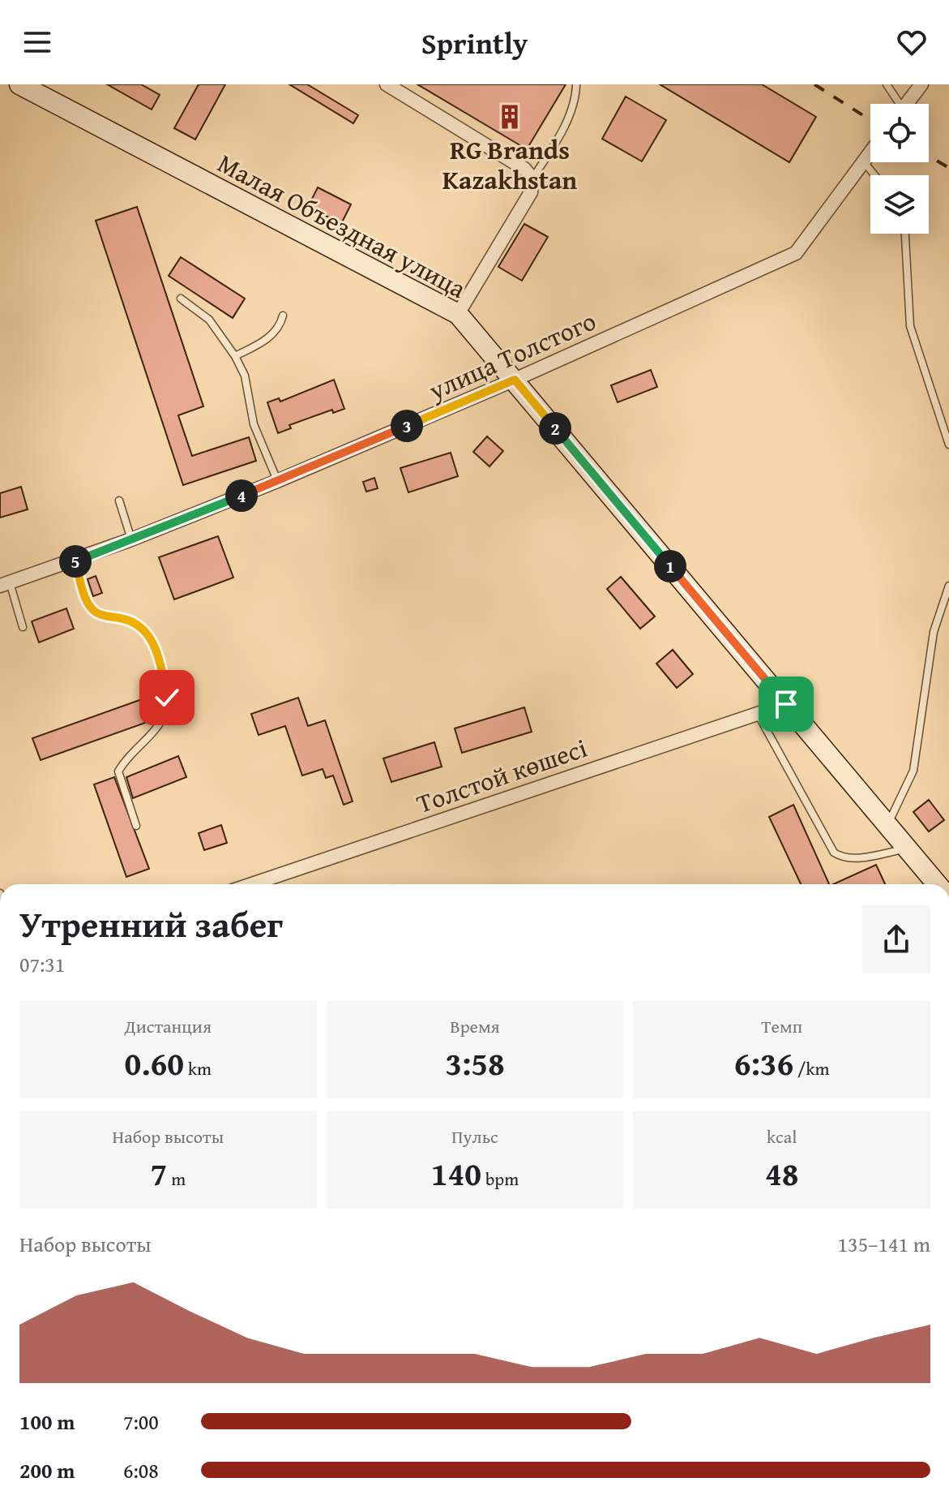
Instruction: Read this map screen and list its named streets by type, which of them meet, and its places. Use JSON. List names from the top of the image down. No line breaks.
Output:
{"streets":{"street":["Малая Объездная улица","улица Толстого","Толстой көшесі"]},"crossings":[["Малая Объездная улица","улица Толстого"],["Малая Объездная улица","Толстой көшесі"]],"places":{"building":["RG Brands Kazakhstan"]},"page":{"header":"Sprintly","pins":["3","2","4","5","1"],"heading":["Утренний забег","07:31"],"stats":[["Дистанция","0.60 km"],["Время","3:58"],["Темп","6:36 /km"],["Набор высоты","7 m"],["Пульс","140 bpm"],["kcal","48"]],"chart":["Набор высоты","135–141 m"],"list":[{"name":"100 m","note":"7:00"},{"name":"200 m","note":"6:08"}]}}
